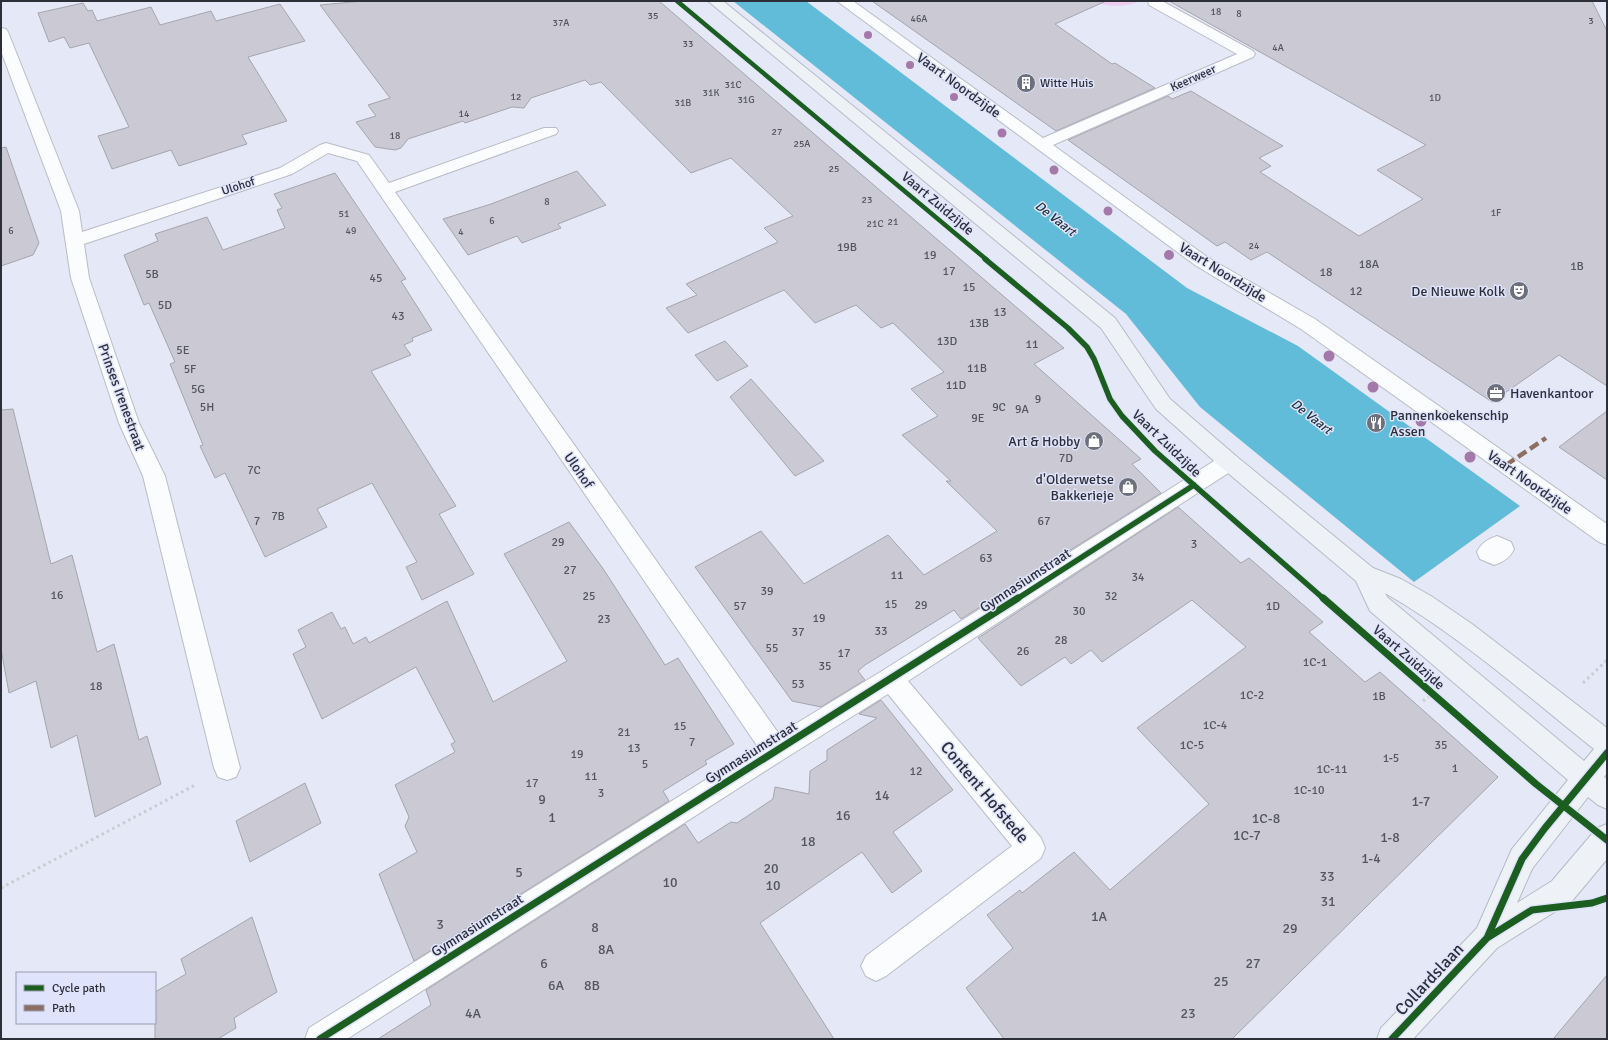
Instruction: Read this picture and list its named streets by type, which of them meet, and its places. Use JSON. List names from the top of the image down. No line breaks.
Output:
{"streets":{"main road":["Vaart Zuidzijde","Collardslaan"],"street":["Keerweer","Vaart Noordzijde","Ulohof","Prinses Irenestraat","Gymnasiumstraat","Content Hofstede"]},"crossings":[["Keerweer","Vaart Noordzijde"],["Ulohof","Prinses Irenestraat"],["Ulohof","Gymnasiumstraat"],["Vaart Zuidzijde","Gymnasiumstraat"],["Vaart Zuidzijde","Collardslaan"],["Gymnasiumstraat","Content Hofstede"]],"water":["De Vaart"],"places":{"building":["Witte Huis"],"theatre":["De Nieuwe Kolk"],"office":["Havenkantoor"],"restaurant":["Pannenkoekenschip Assen"],"shop":["Art & Hobby","d'Olderwetse Bakkerieje"]},"house_numbers":["18","8","35","46A","3","37A","33","4A","31C","31K","12","1D","31G","31B","14","27","18","25A","25","23","8","1F","51","6","21","21C","6","49","4","24","19B","19","18A","1B","17","18","5B","45","15","12","5D","13","43","13B","13D","11","5E","11B","5F","11D","5G","9","5H","9C","9A","9E","7D","7C","7B","7","67","29","3","63","27","11","34","39","16","25","32","15","29","57","1D","30","19","23","33","37","28","55","26","17","1C-1","35","53","18","1C-2","1B","1C-4","15","21","7","1C-5","35","13","19","1-5","5","1","1C-11","12","11","17","1C-10","3","14","9","1-7","16","1","1C-8","1C-7","1-8","18","1-4","20","5","33","10","10","31","1A","3","8","29","8A","6","27","25","6A","8B","4A","23"],"legend":["Cycle path","Path"]}
